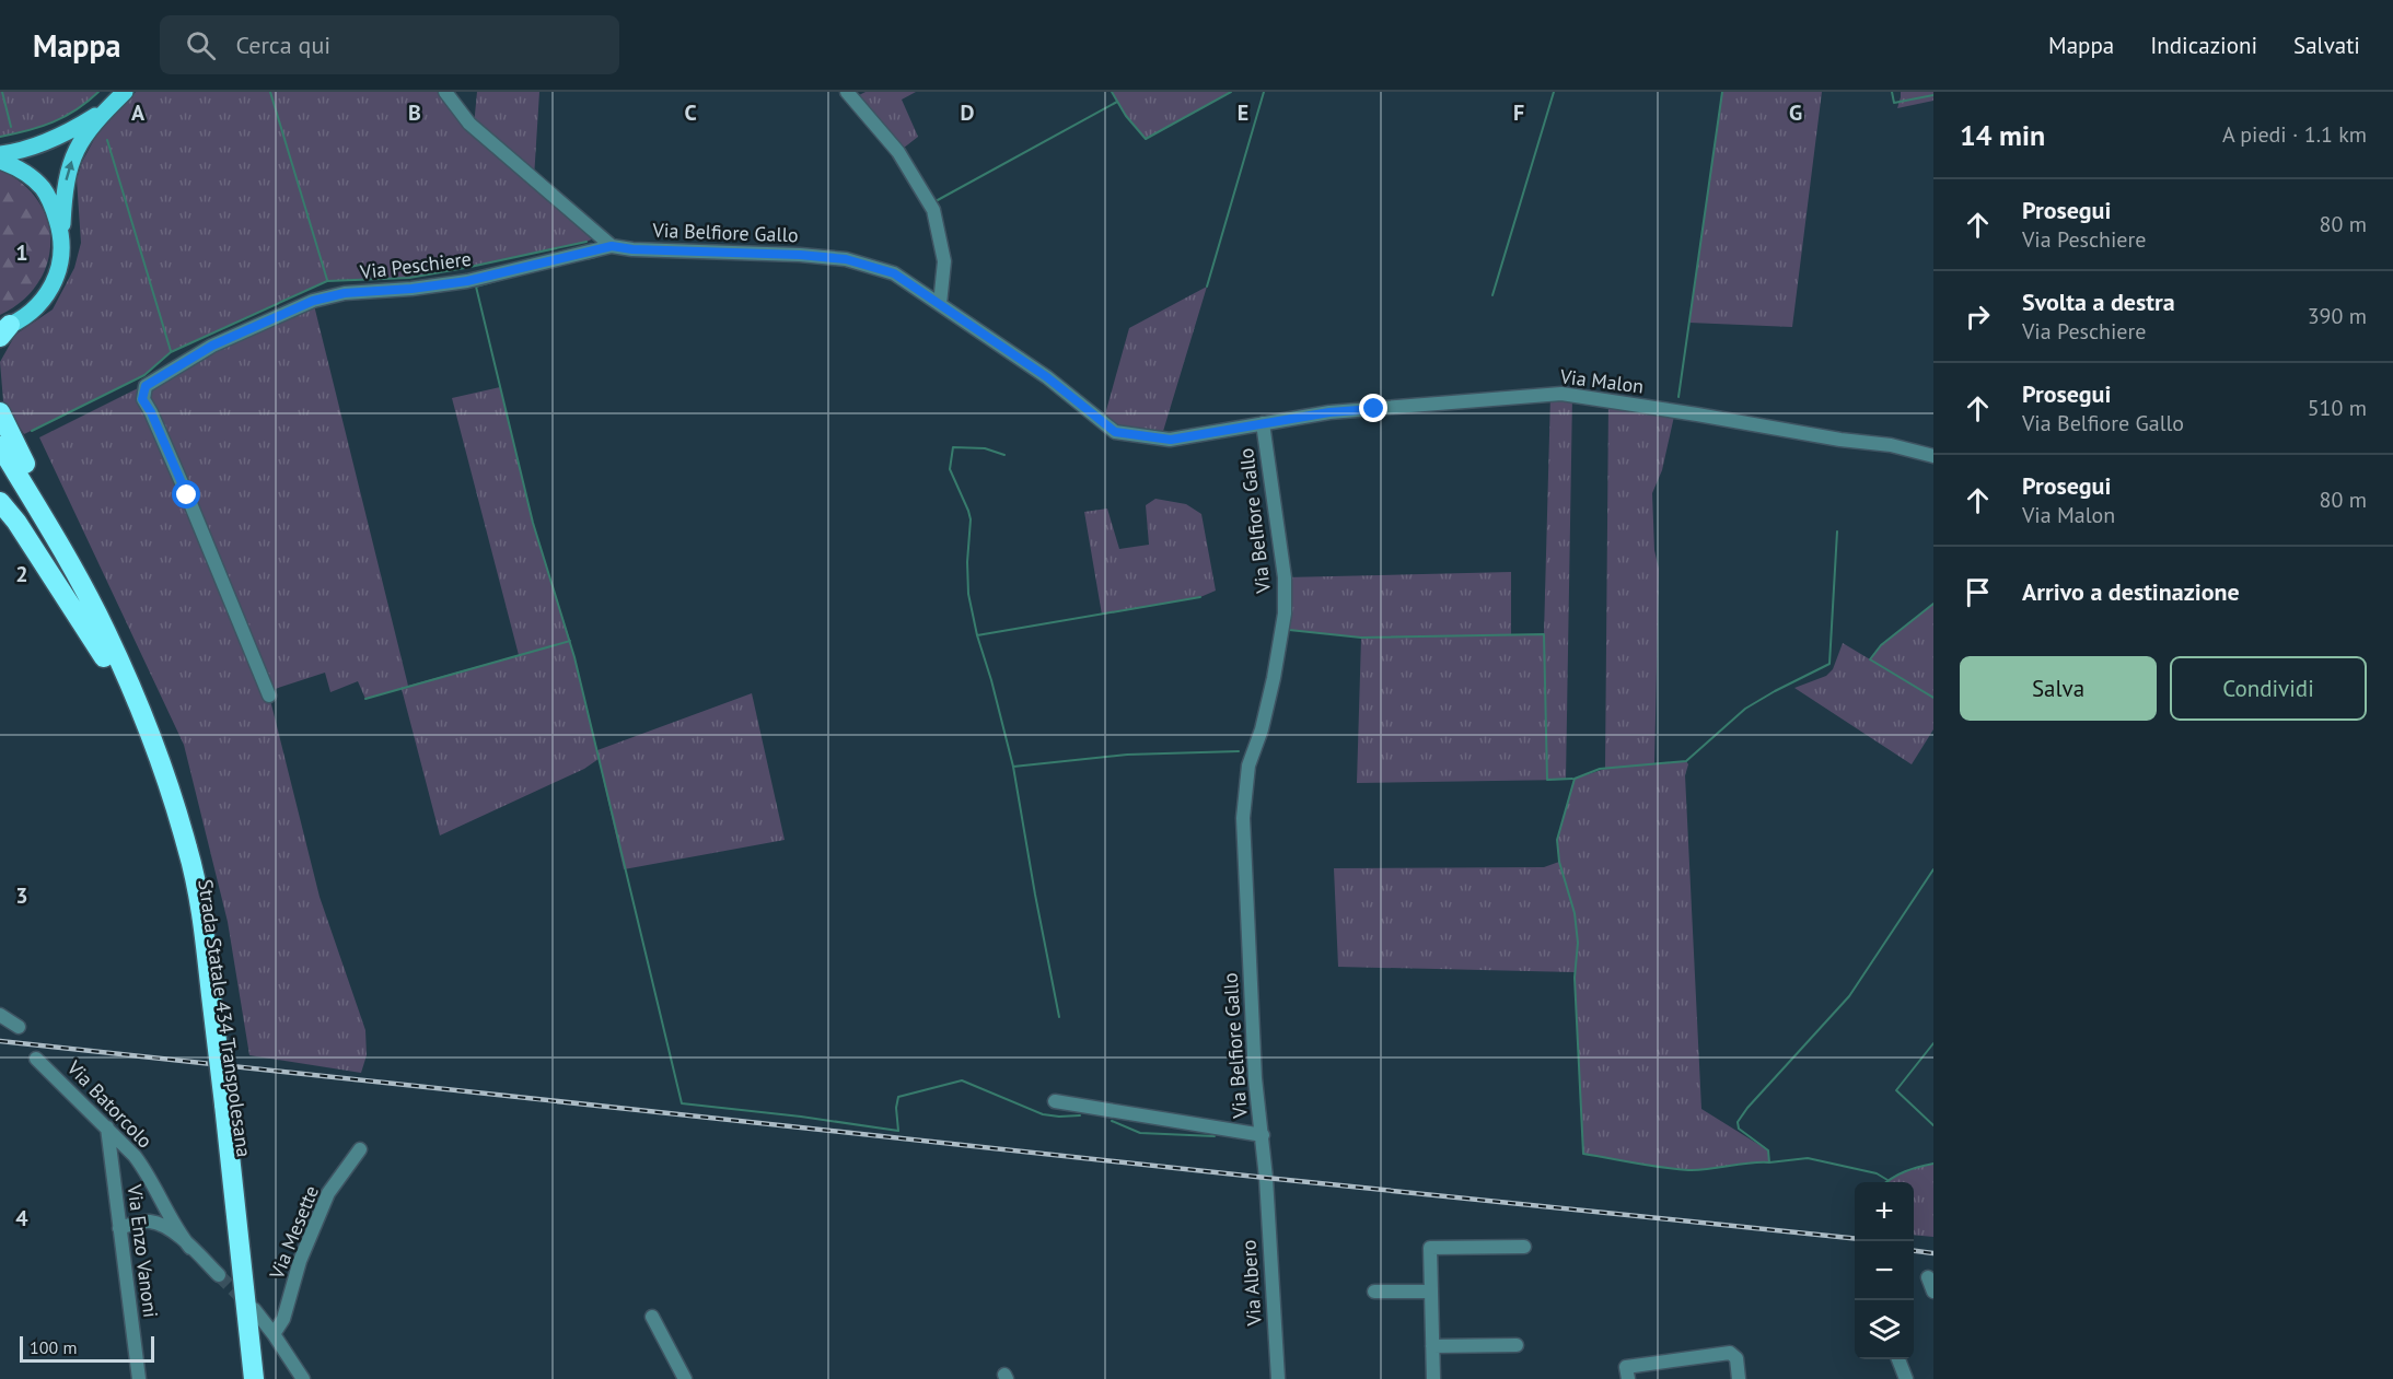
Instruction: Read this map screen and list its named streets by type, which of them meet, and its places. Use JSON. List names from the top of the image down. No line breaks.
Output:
{"streets":{"highway":["Strada Statale 434 Transpolesana"],"street":["Via Belfiore Gallo","Via Peschiere","Via Malon","Via Batorcolo","Via Mesette","Via Enzo Vanoni","Via Albero"]},"crossings":[["Via Belfiore Gallo","Via Peschiere"],["Via Belfiore Gallo","Via Malon"],["Via Belfiore Gallo","Via Albero"],["Via Batorcolo","Via Enzo Vanoni"]],"scale_bar":"100 m","page":{"header":"Mappa","search":"Cerca qui","nav":["Mappa","Indicazioni","Salvati"],"heading":["14 min","A piedi · 1.1 km"],"list":[["Prosegui","Via Peschiere","80 m"],["Svolta a destra","Via Peschiere","390 m"],["Prosegui","Via Belfiore Gallo","510 m"],["Prosegui","Via Malon","80 m"],"Arrivo a destinazione"],"buttons":["Salva","Condividi"],"map_buttons":["+","−"],"scale":"100 m"},"grid":{"columns":["A","B","C","D","E","F","G"],"rows":["1","2","3","4"]}}
